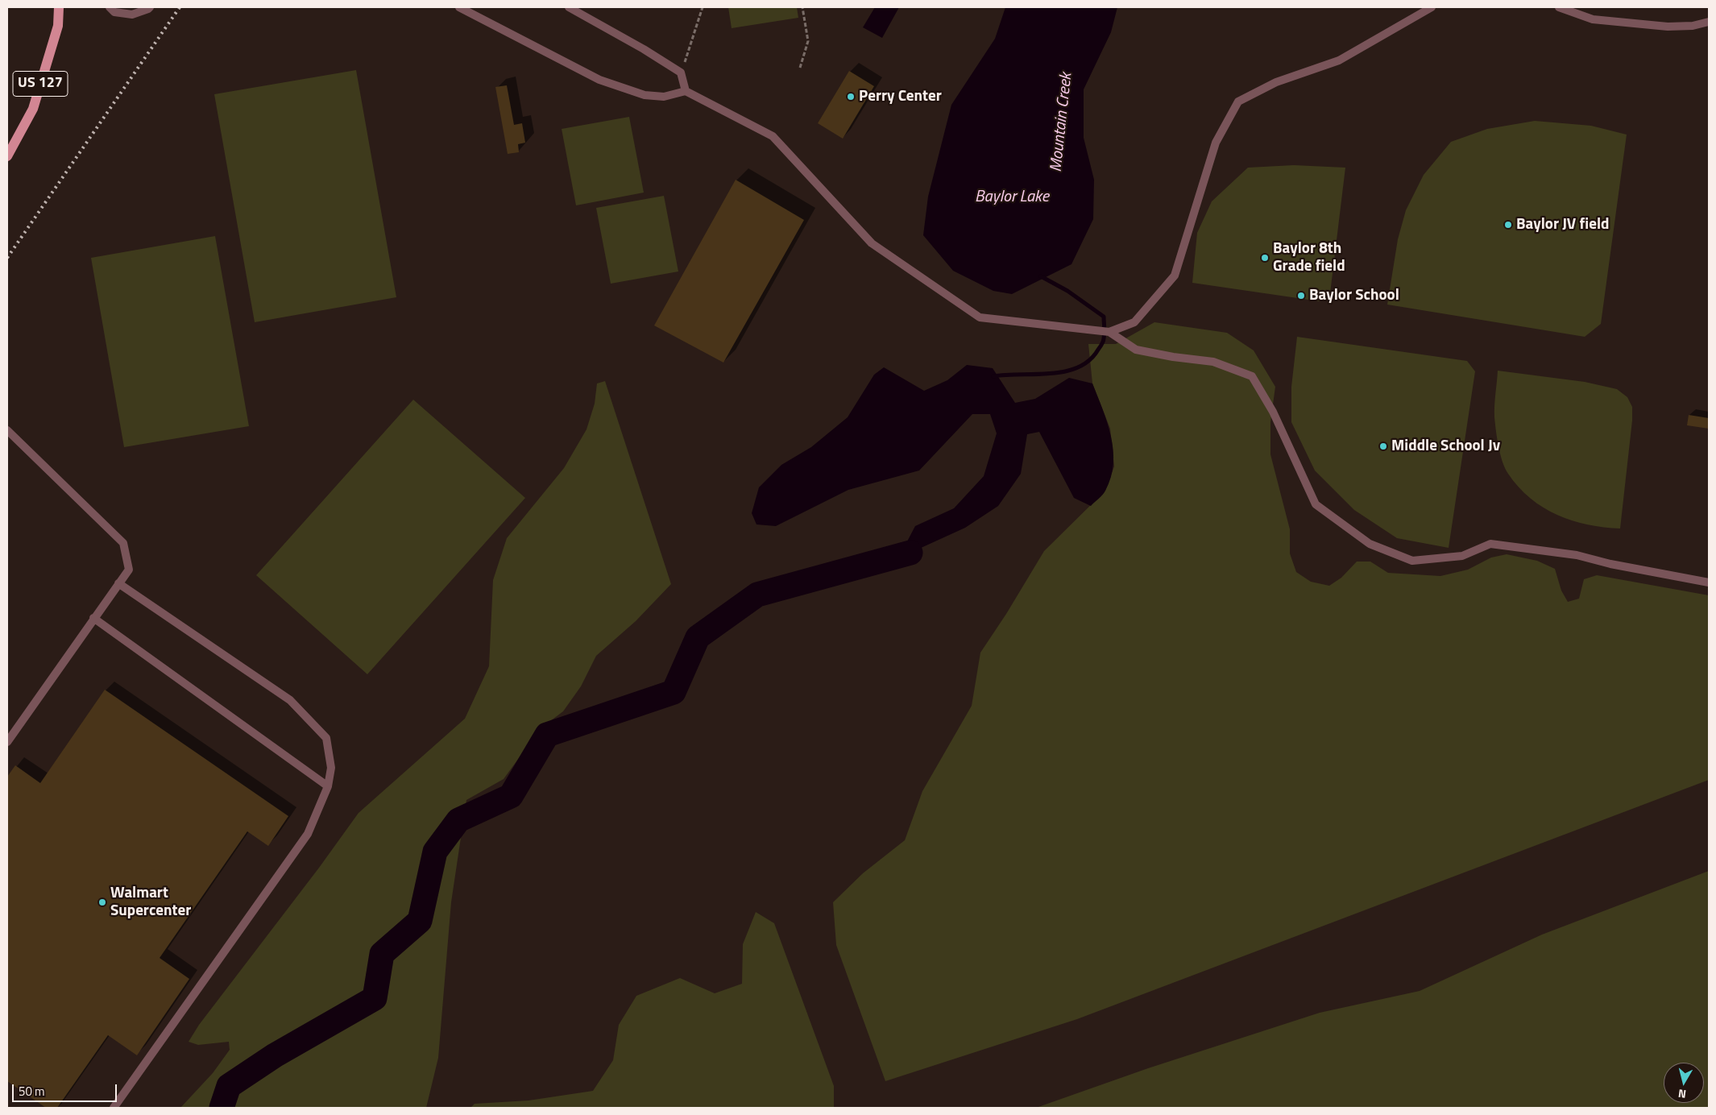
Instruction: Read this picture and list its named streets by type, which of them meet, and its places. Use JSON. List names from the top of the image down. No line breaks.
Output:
{"streets":{"main road":["US 127"]},"water":["Mountain Creek","Baylor Lake"],"places":["Perry Center","Baylor JV field","Baylor 8th Grade field","Baylor School","Middle School Jv","Walmart Supercenter"],"scale_bar":"50 m","north":"bottom"}
